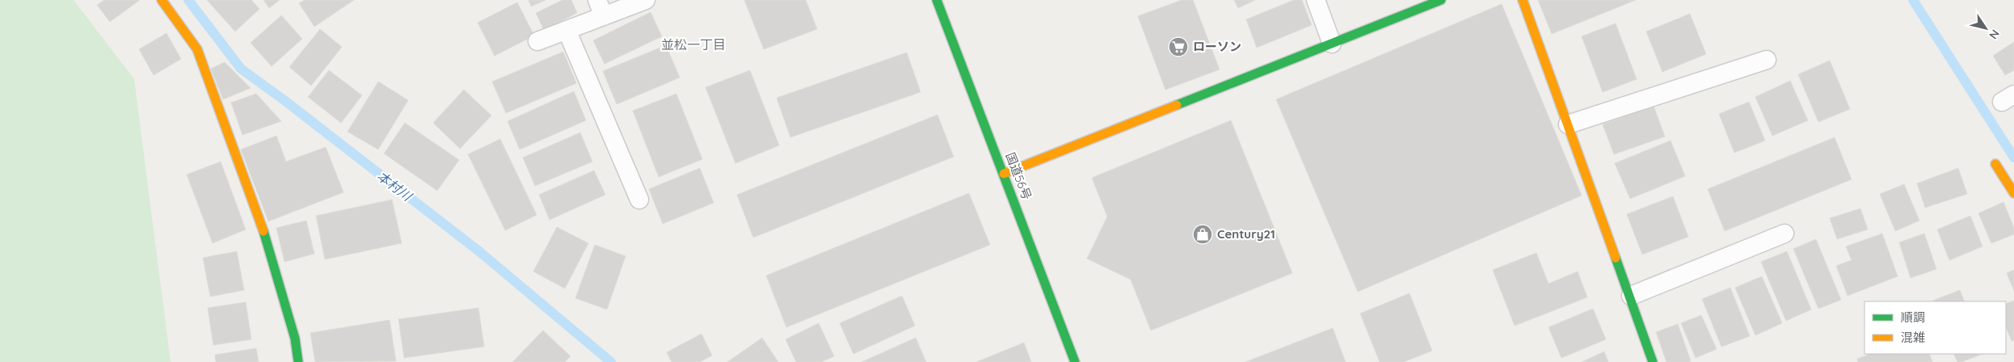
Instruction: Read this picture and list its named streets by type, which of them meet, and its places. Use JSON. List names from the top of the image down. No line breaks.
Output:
{"streets":{"main road":["国道56号"]},"districts":["並松一丁目"],"water":["本村川"],"places":{"supermarket":["ローソン"],"shop":["Century21"]},"legend":["順調","混雑"],"north":"bottom right"}
